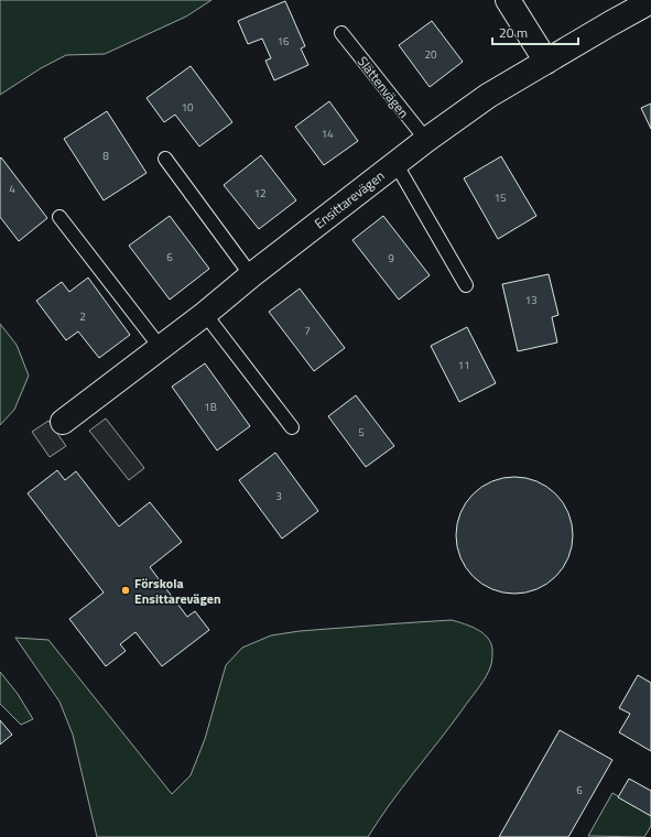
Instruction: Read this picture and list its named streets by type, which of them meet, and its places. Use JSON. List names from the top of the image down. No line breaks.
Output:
{"streets":{"street":["Ensittarevägen"],"lane":["Slättenvägen"]},"crossings":[["Slättenvägen","Ensittarevägen"]],"places":["Förskola Ensittarevägen"],"house_numbers":["16","20","10","14","8","4","12","15","6","9","13","2","7","11","1B","5","3","6"],"scale_bar":"20 m"}
